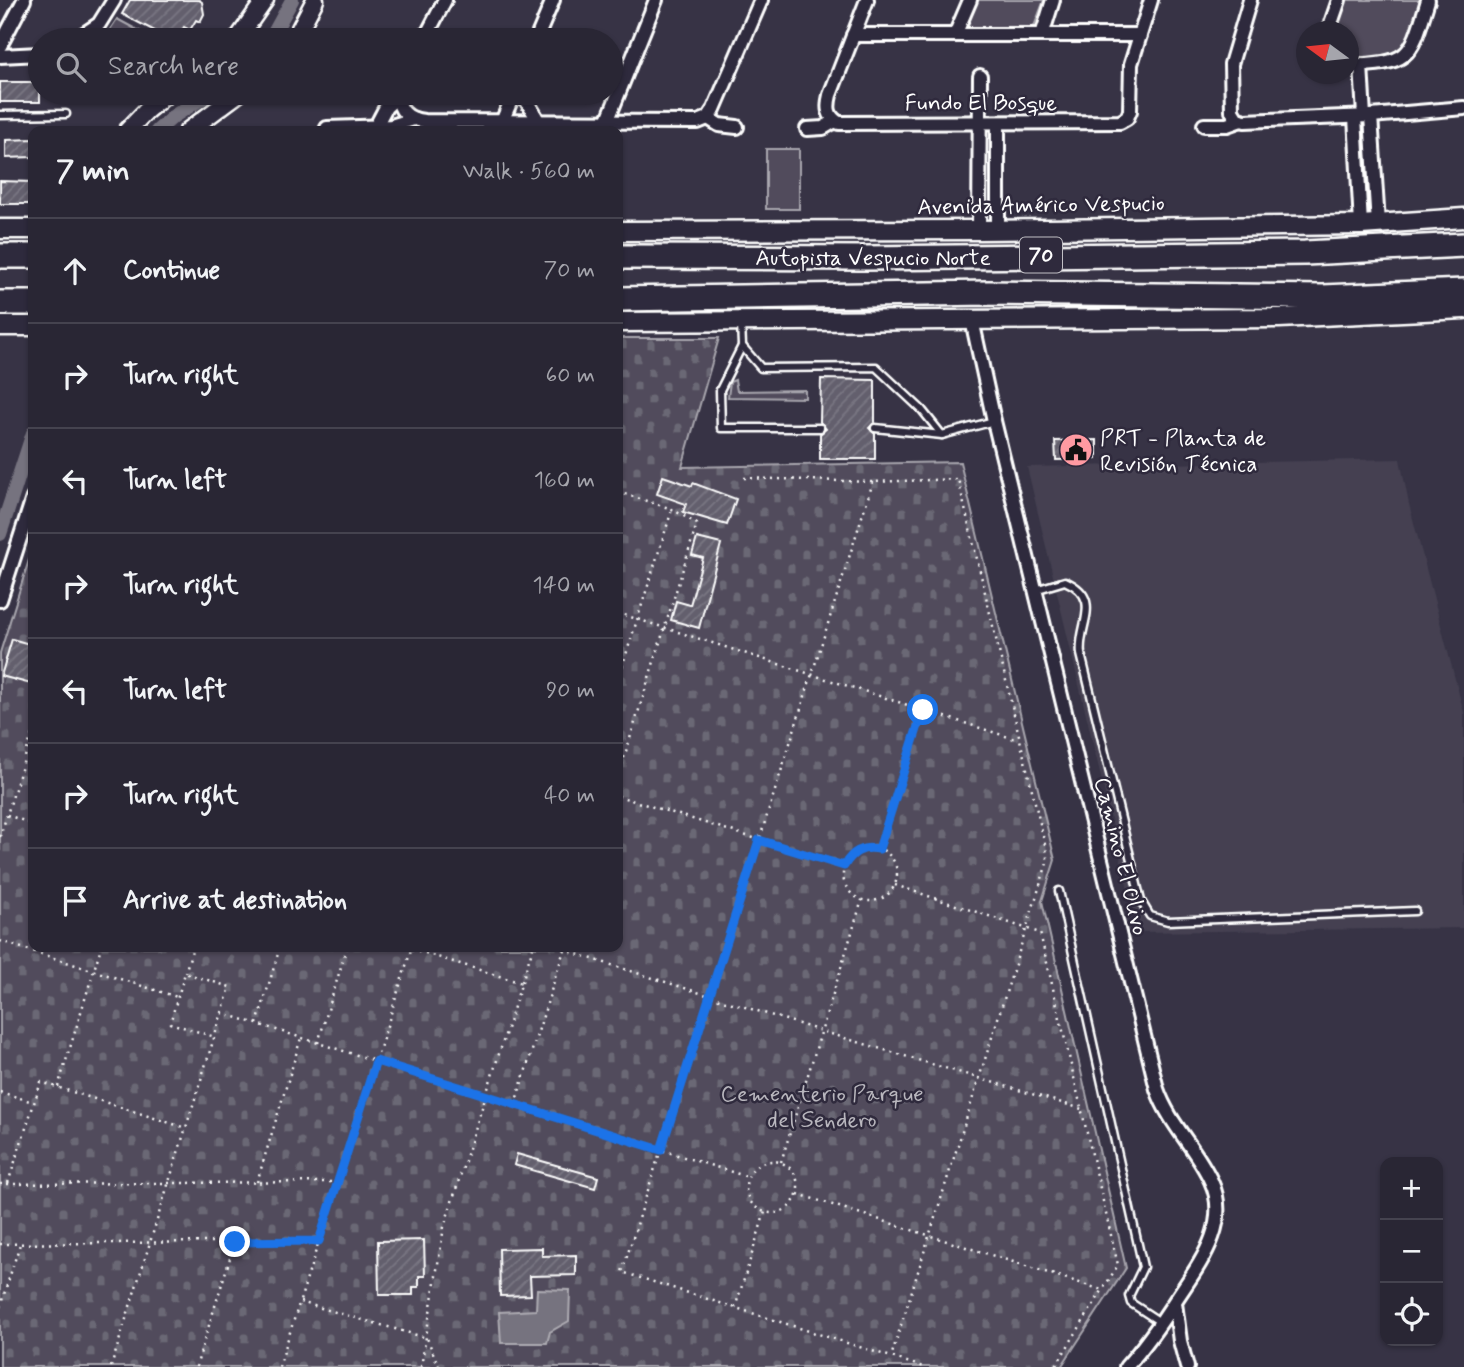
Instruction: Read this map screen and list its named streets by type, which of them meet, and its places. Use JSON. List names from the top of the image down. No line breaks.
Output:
{"streets":{"highway":["70","Autopista Vespucio Norte"],"main road":["Avenida Américo Vespucio"],"street":["Fundo El Bosque","Camino El Olivo"]},"parks":["Cementerio Parque del Sendero"],"places":{"public building":["PRT - Planta de Revisión Técnica"]},"north":"left","page":{"search":"Search here","heading":["7 min","Walk · 560 m"],"list":[["Continue","70 m"],["Turn right","60 m"],["Turn left","160 m"],["Turn right","140 m"],["Turn left","90 m"],["Turn right","40 m"],"Arrive at destination"],"map_buttons":["+","−"]}}
